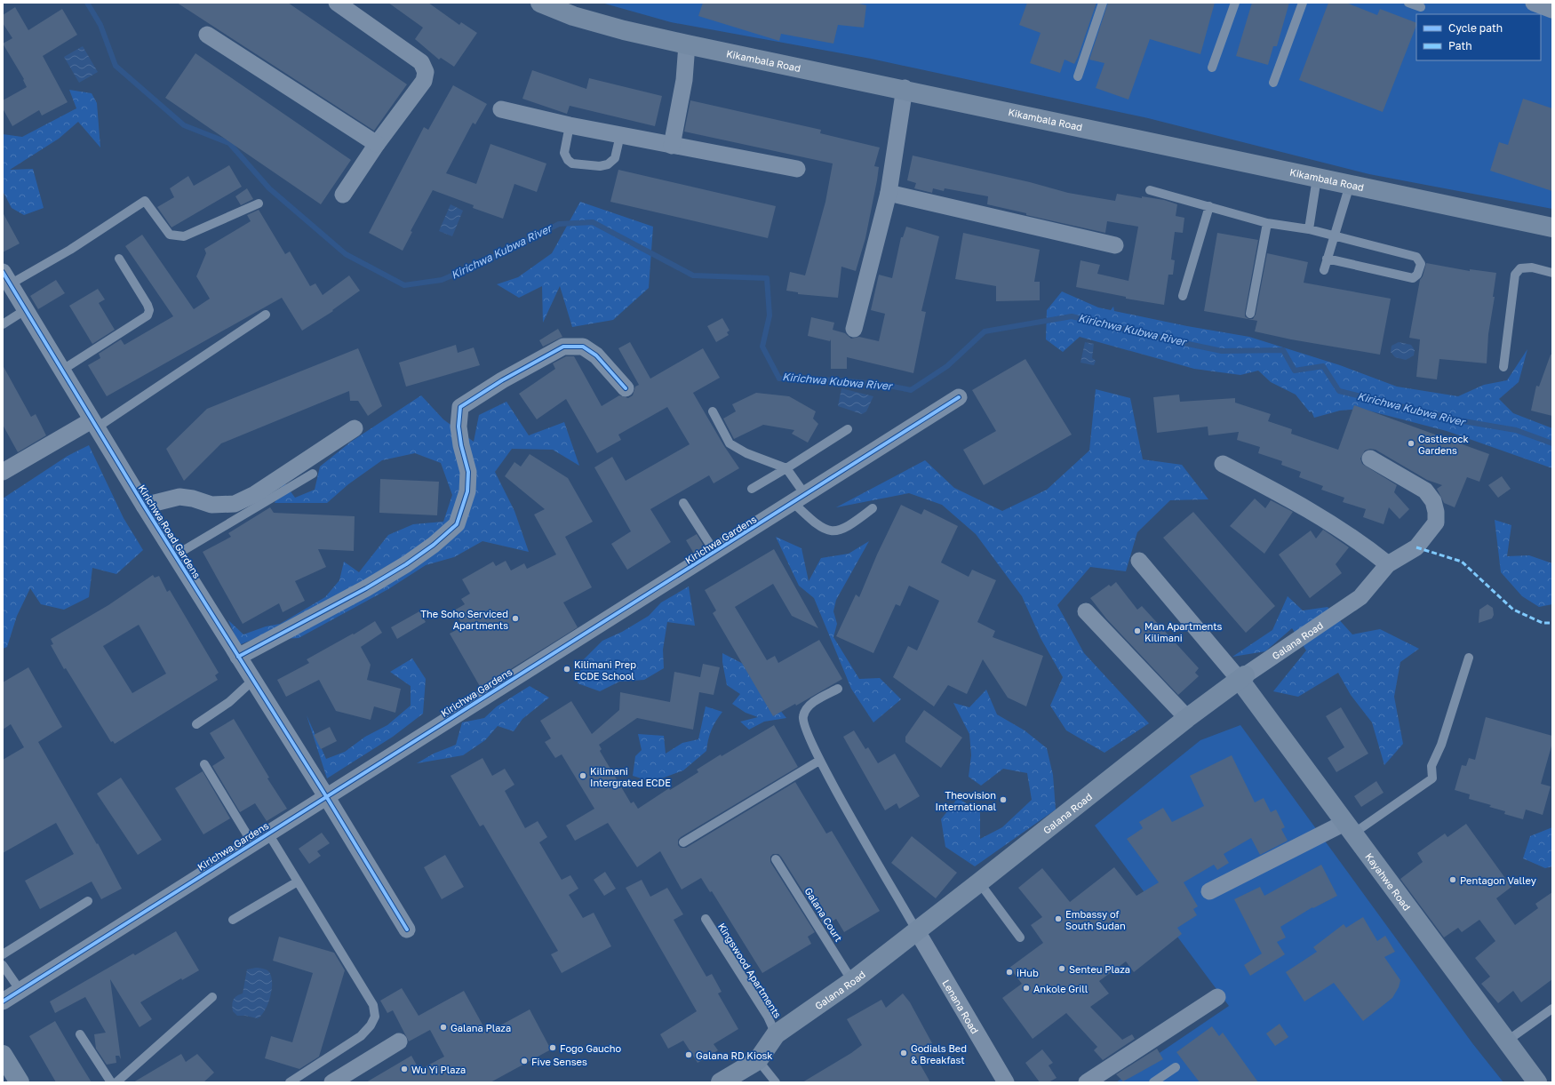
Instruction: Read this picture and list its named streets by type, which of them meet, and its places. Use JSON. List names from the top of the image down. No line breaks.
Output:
{"streets":{"main road":["Kikambala Road","Galana Road","Kayahwe Road"],"street":["Kirichwa Road Gardens","Kirichwa Gardens","Lenana Road"],"lane":["Galana Court","Kingswood Apartments"]},"crossings":[["Kirichwa Road Gardens","Kirichwa Gardens"],["Galana Road","Kayahwe Road"],["Galana Road","Galana Court"],["Galana Road","Kingswood Apartments"],["Galana Road","Lenana Road"]],"water":["Kirichwa Kubwa River"],"places":["Castlerock Gardens","The Soho Serviced Apartments","Man Apartments Kilimani","Kilimani Prep ECDE School","Kilimani Intergrated ECDE","Theovision International","Pentagon Valley","Embassy of South Sudan","Senteu Plaza","iHub","Ankole Grill","Galana Plaza","Fogo Gaucho","Godials Bed & Breakfast","Galana RD Kiosk","Five Senses","Wu Yi Plaza"],"legend":["Cycle path","Path"]}
